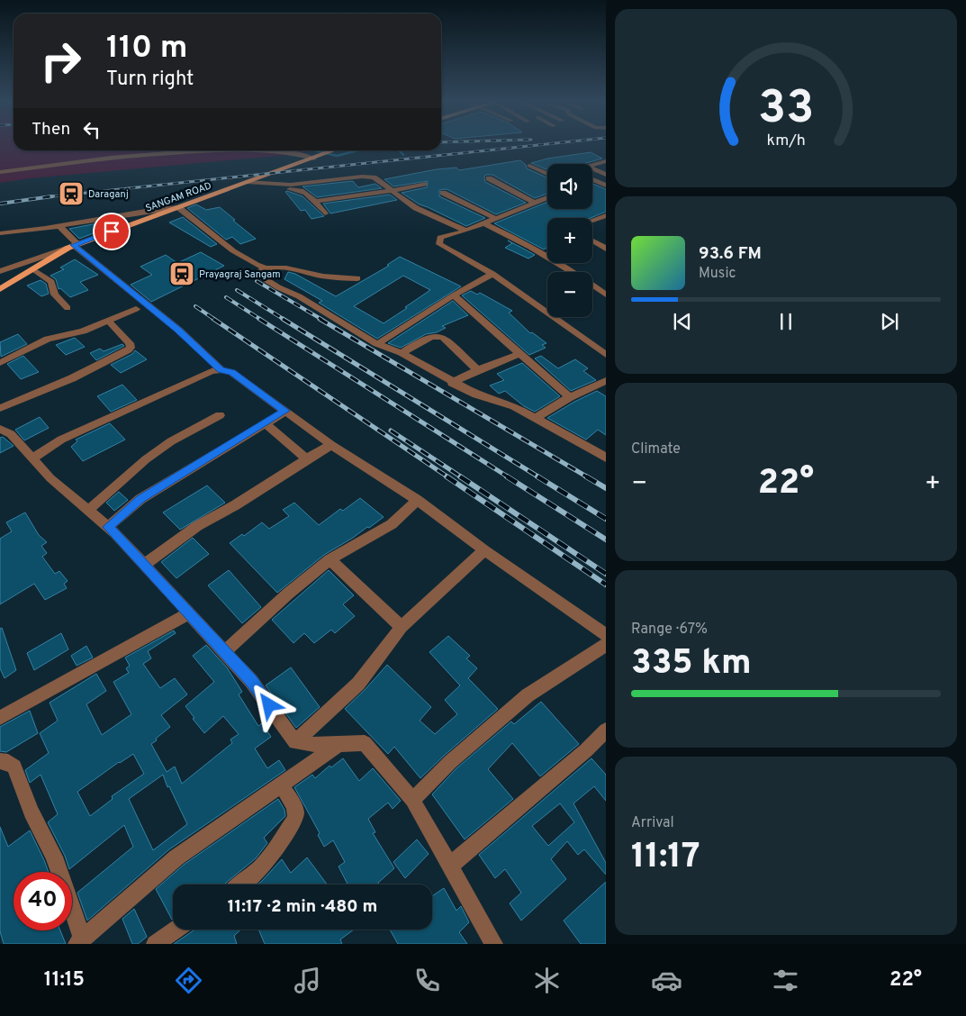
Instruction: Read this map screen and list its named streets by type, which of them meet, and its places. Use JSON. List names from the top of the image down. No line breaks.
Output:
{"streets":{"main road":["SANGAM ROAD"]},"places":{"station":["Daraganj","Prayagraj Sangam"]},"page":{"turn":["110 m","Turn right"],"then":"Then","map_buttons":["+","−"],"song":["93.6 FM","Music"],"tile":["Climate",["Range · 67%","335 km"],["Arrival","11:17"]],"heat":["−","22°","+"],"limit":"40","trip":"11:17 · 2 min · 480 m","tabs":["11:15","22°"],"gauge":["33","km/h"]}}
